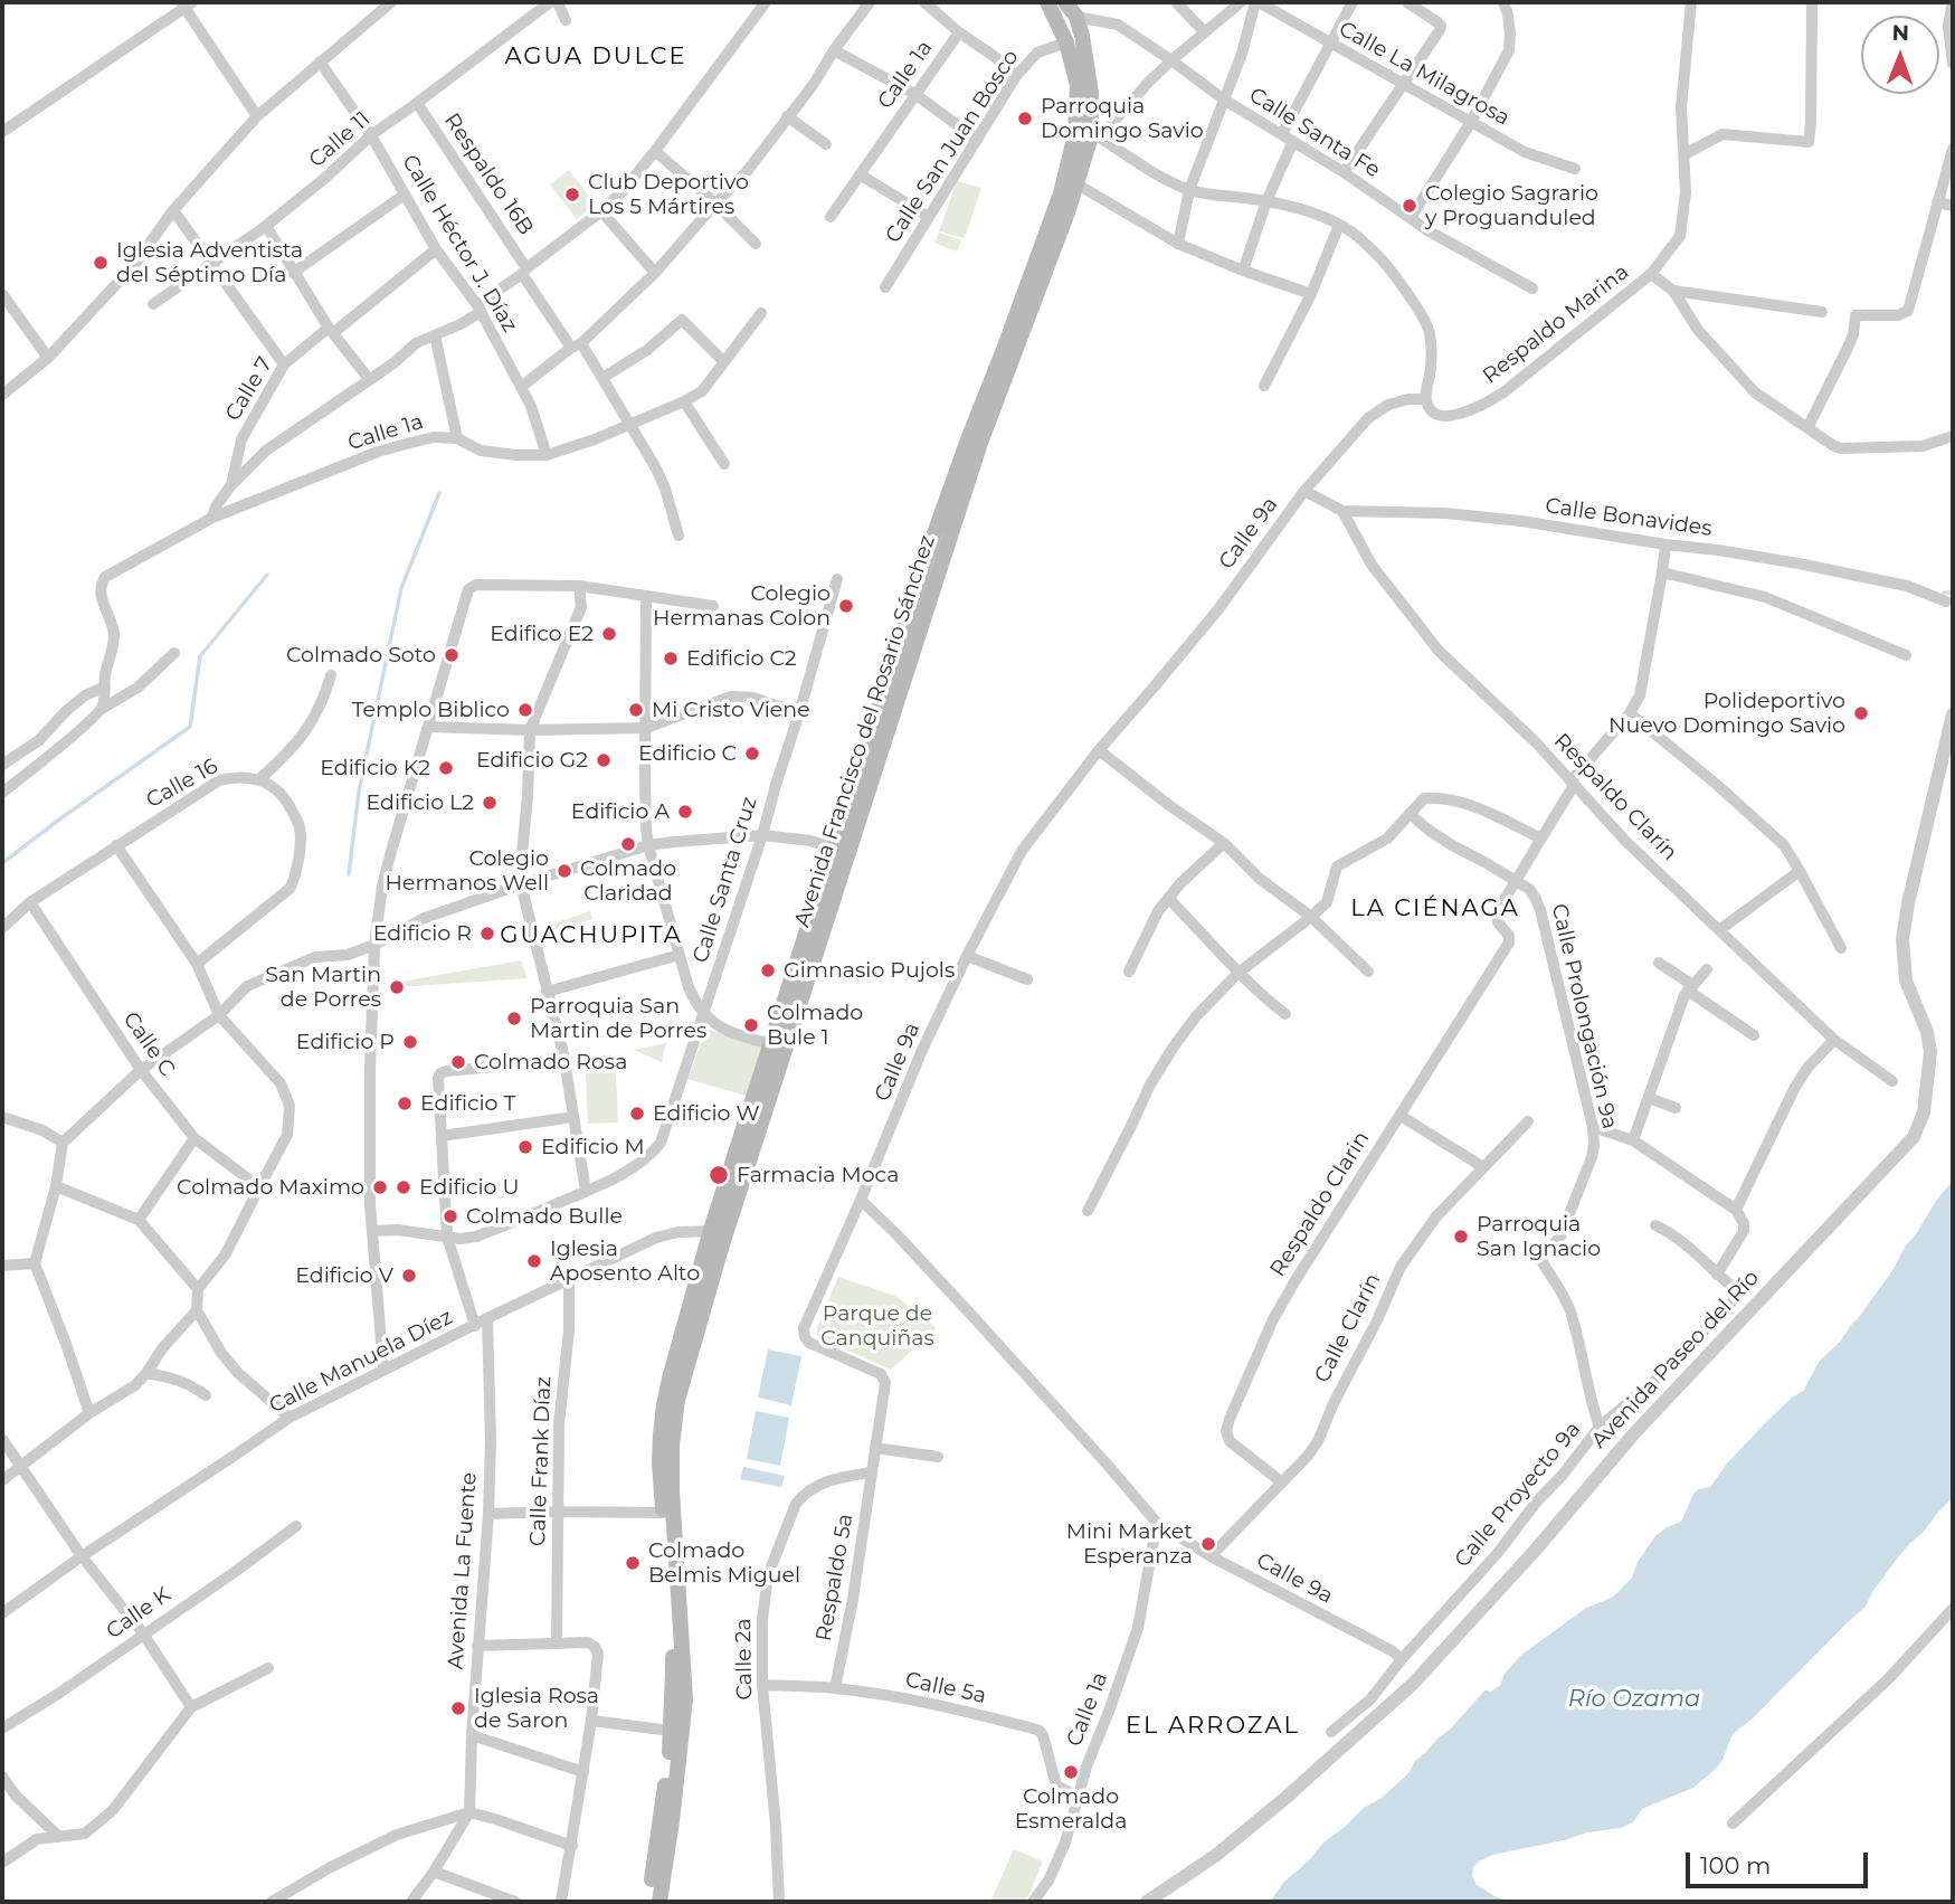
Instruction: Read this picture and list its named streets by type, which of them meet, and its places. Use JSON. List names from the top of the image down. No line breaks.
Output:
{"streets":{"main road":["Avenida Francisco del Rosario Sánchez"],"street":["Calle La Milagrosa","Calle 1a","Calle Santa Fe","Calle 11","Calle San Juan Bosco","Respaldo 16B","Calle Héctor J. Díaz","Respaldo Marina","Calle 7","Calle Bonavides","Calle 9a","Calle 16","Respaldo Clarín","Calle Santa Cruz","Calle Prolongación 9a","Calle C","Respaldo Clarin","Calle Clarín","Avenida Paseo del Río","Calle Manuela Díez","Calle Frank Díaz","Calle Proyecto 9a","Avenida La Fuente","Respaldo 5a","Calle K","Calle 2a","Calle 5a"]},"crossings":[["Calle 1a","Respaldo 16B"],["Calle 1a","Calle Héctor J. Díaz"],["Calle 1a","Calle 9a"],["Calle 1a","Calle 5a"],["Calle Santa Fe","Avenida Francisco del Rosario Sánchez"],["Calle 11","Respaldo 16B"],["Calle 11","Calle Héctor J. Díaz"],["Calle San Juan Bosco","Avenida Francisco del Rosario Sánchez"],["Calle Héctor J. Díaz","Calle 7"],["Respaldo Marina","Calle 9a"],["Calle Bonavides","Calle 9a"],["Calle Bonavides","Respaldo Clarín"],["Calle 9a","Calle Clarín"],["Calle 9a","Calle Proyecto 9a"],["Calle 9a","Respaldo 5a"],["Avenida Francisco del Rosario Sánchez","Calle Manuela Díez"],["Calle 16","Calle C"],["Calle Prolongación 9a","Respaldo Clarin"],["Calle Prolongación 9a","Calle Proyecto 9a"],["Respaldo Clarin","Calle Clarín"],["Calle Manuela Díez","Calle Frank Díaz"],["Calle Manuela Díez","Avenida La Fuente"],["Respaldo 5a","Calle 2a"],["Respaldo 5a","Calle 5a"],["Calle 2a","Calle 5a"]],"districts":["AGUA DULCE","LA CIÉNAGA","GUACHUPITA","EL ARROZAL"],"water":["Río Ozama"],"parks":["Parque de Canquiñas"],"places":["Parroquia Domingo Savio","Club Deportivo Los 5 Mártires","Colegio Sagrario y Proguanduled","Iglesia Adventista del Séptimo Día","Colegio Hermanas Colon","Edifico E2","Colmado Soto","Edificio C2","Templo Biblico","Mi Cristo Viene","Polideportivo Nuevo Domingo Savio","Edificio C","Edificio G2","Edificio K2","Edificio L2","Edificio A","Colmado Claridad","Colegio Hermanos Well","Edificio R","Gimnasio Pujols","San Martin de Porres","Parroquia San Martin de Porres","Colmado Bule 1","Edificio P","Colmado Rosa","Edificio T","Edificio W","Edificio M","Farmacia Moca","Colmado Maximo","Edificio U","Colmado Bulle","Parroquia San Ignacio","Iglesia Aposento Alto","Edificio V","Mini Market Esperanza","Colmado Belmis Miguel","Iglesia Rosa de Saron","Colmado Esmeralda"],"scale_bar":"100 m","north":"top"}
